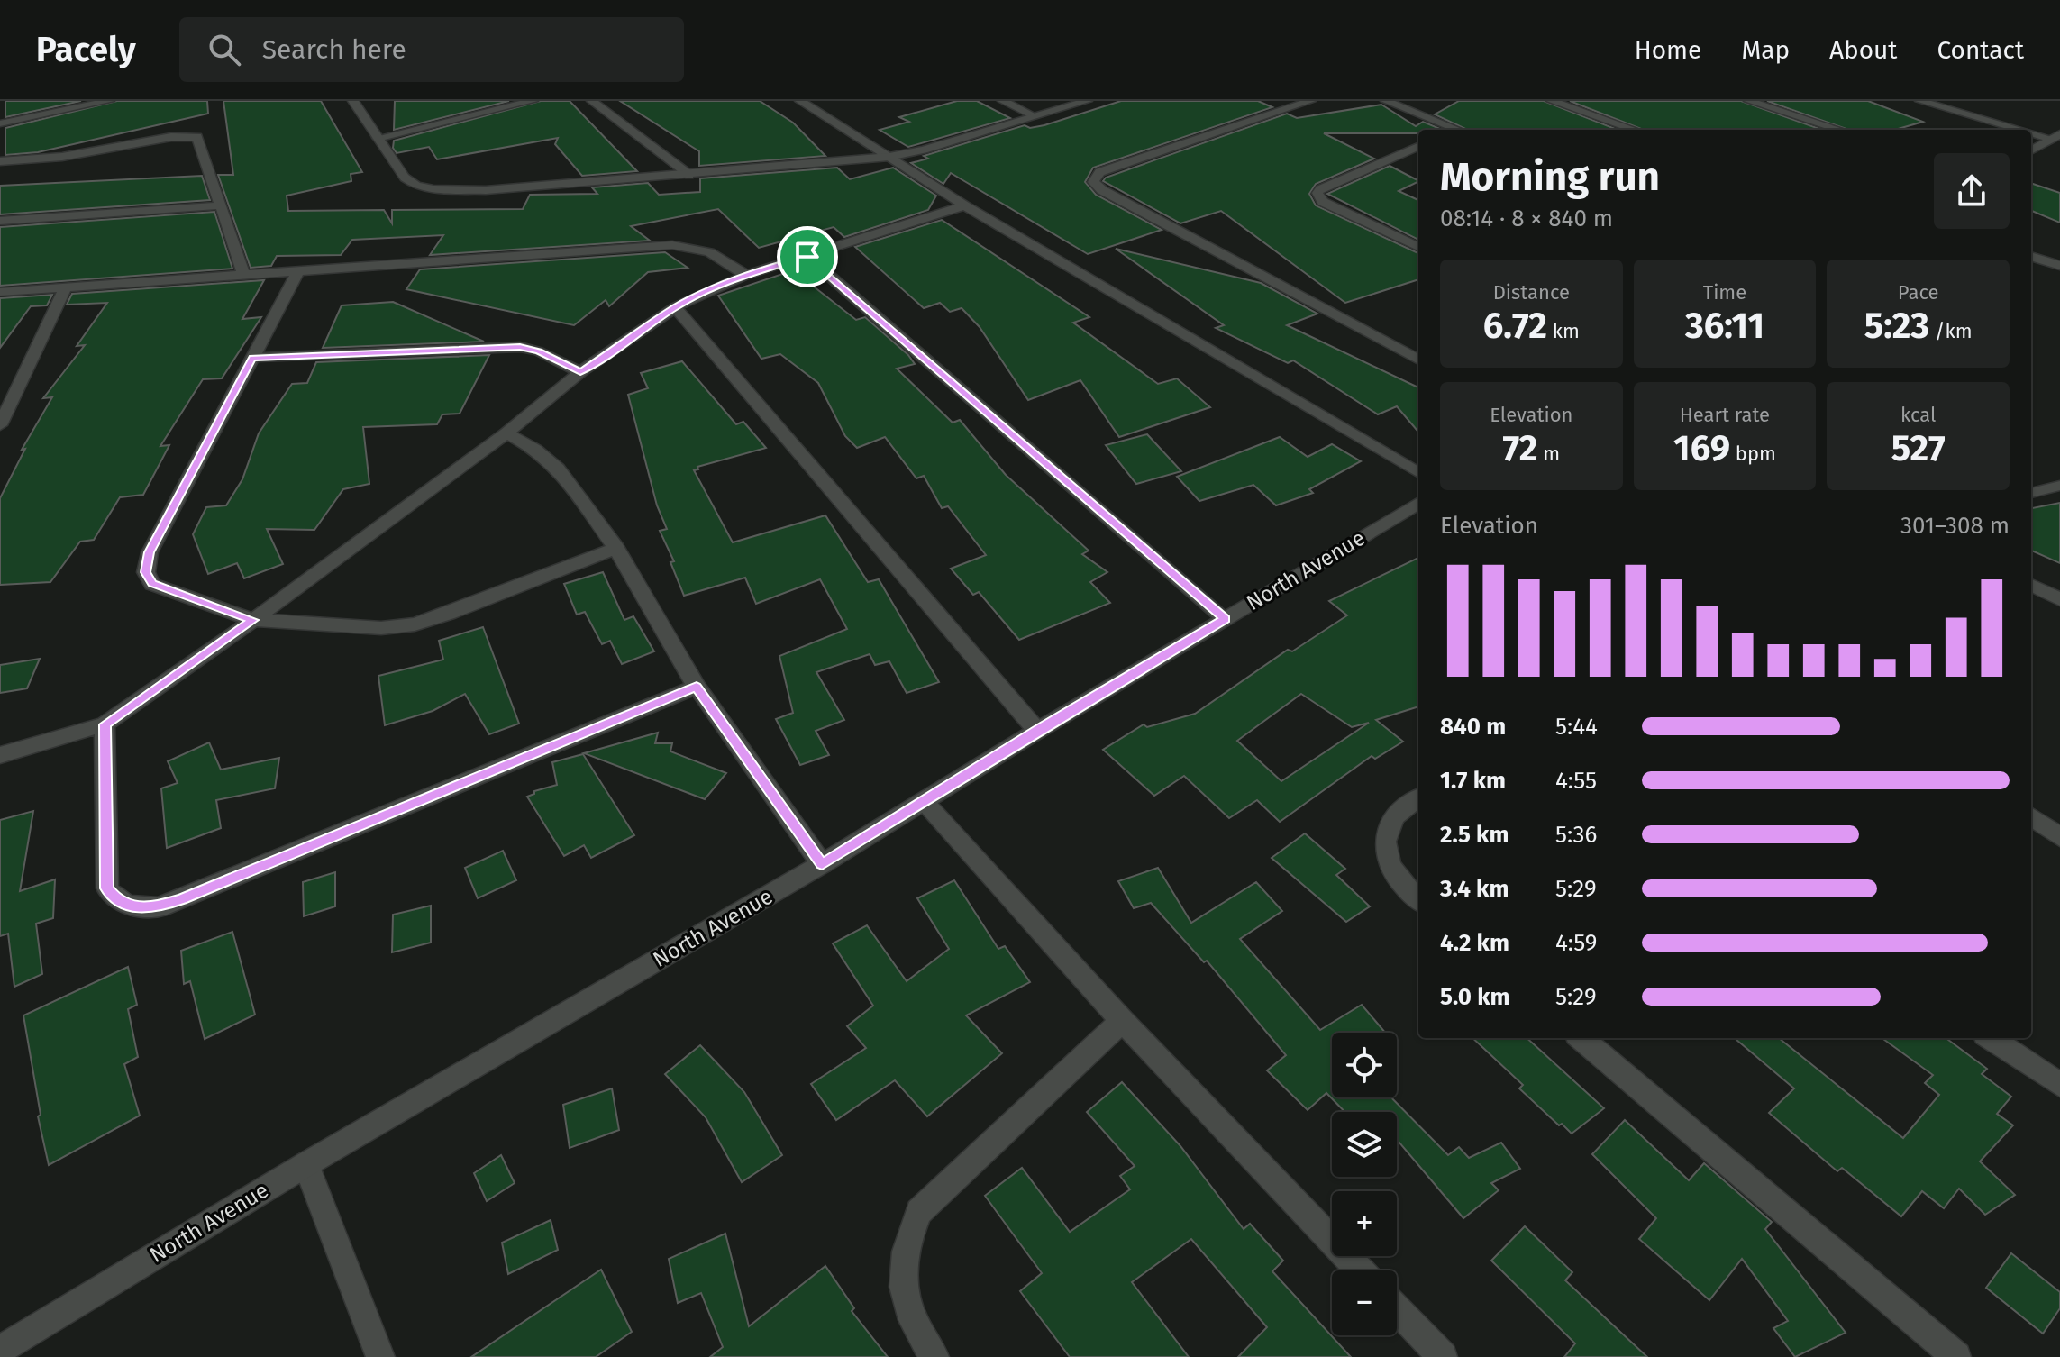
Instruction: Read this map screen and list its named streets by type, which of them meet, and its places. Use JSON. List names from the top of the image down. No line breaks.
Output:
{"streets":{"street":["North Avenue"]},"page":{"header":"Pacely","search":"Search here","nav":["Home","Map","About","Contact"],"heading":["Morning run","08:14 · 8 × 840 m"],"stats":[["Distance","6.72 km"],["Time","36:11"],["Pace","5:23 /km"],["Elevation","72 m"],["Heart rate","169 bpm"],["kcal","527"]],"chart":["Elevation","301–308 m"],"list":[{"name":"840 m","note":"5:44"},{"name":"1.7 km","note":"4:55"},{"name":"2.5 km","note":"5:36"},{"name":"3.4 km","note":"5:29"},{"name":"4.2 km","note":"4:59"},{"name":"5.0 km","note":"5:29"}],"map_buttons":["+","−"]}}
